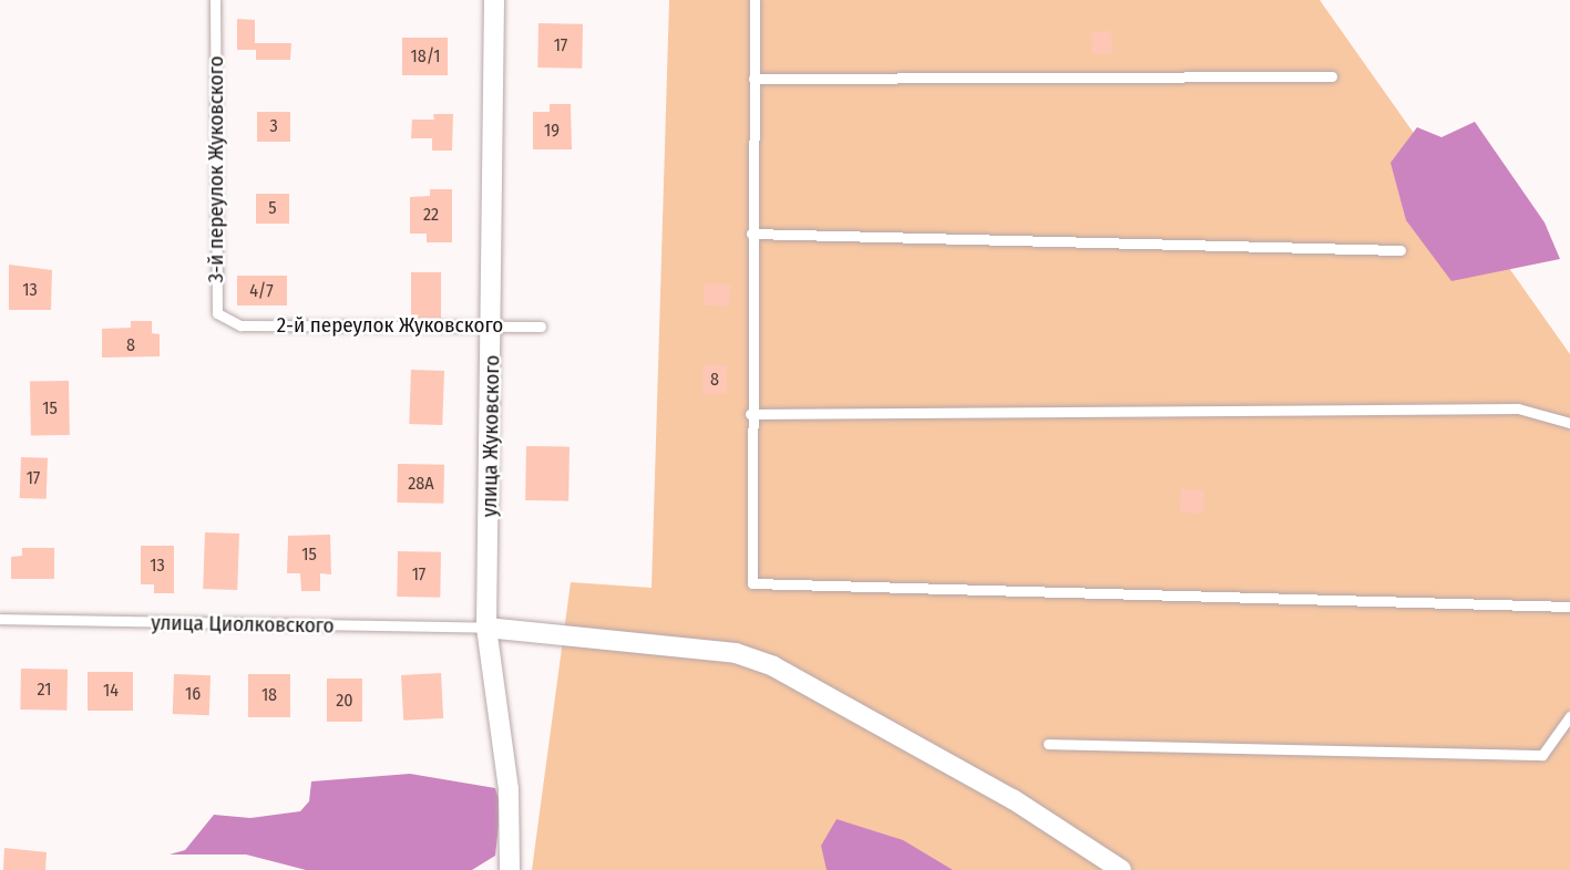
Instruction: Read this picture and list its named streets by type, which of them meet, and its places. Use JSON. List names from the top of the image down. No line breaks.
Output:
{"streets":{"street":["улица Жуковского"],"lane":["3-й переулок Жуковского","2-й переулок Жуковского","улица Циолковского"]},"crossings":[["3-й переулок Жуковского","2-й переулок Жуковского"],["2-й переулок Жуковского","улица Жуковского"],["улица Жуковского","улица Циолковского"]],"house_numbers":["17","18/1","3","19","5","22","13","4/7","8","8","15","17","28А","15","13","17","21","14","16","18","20"]}
